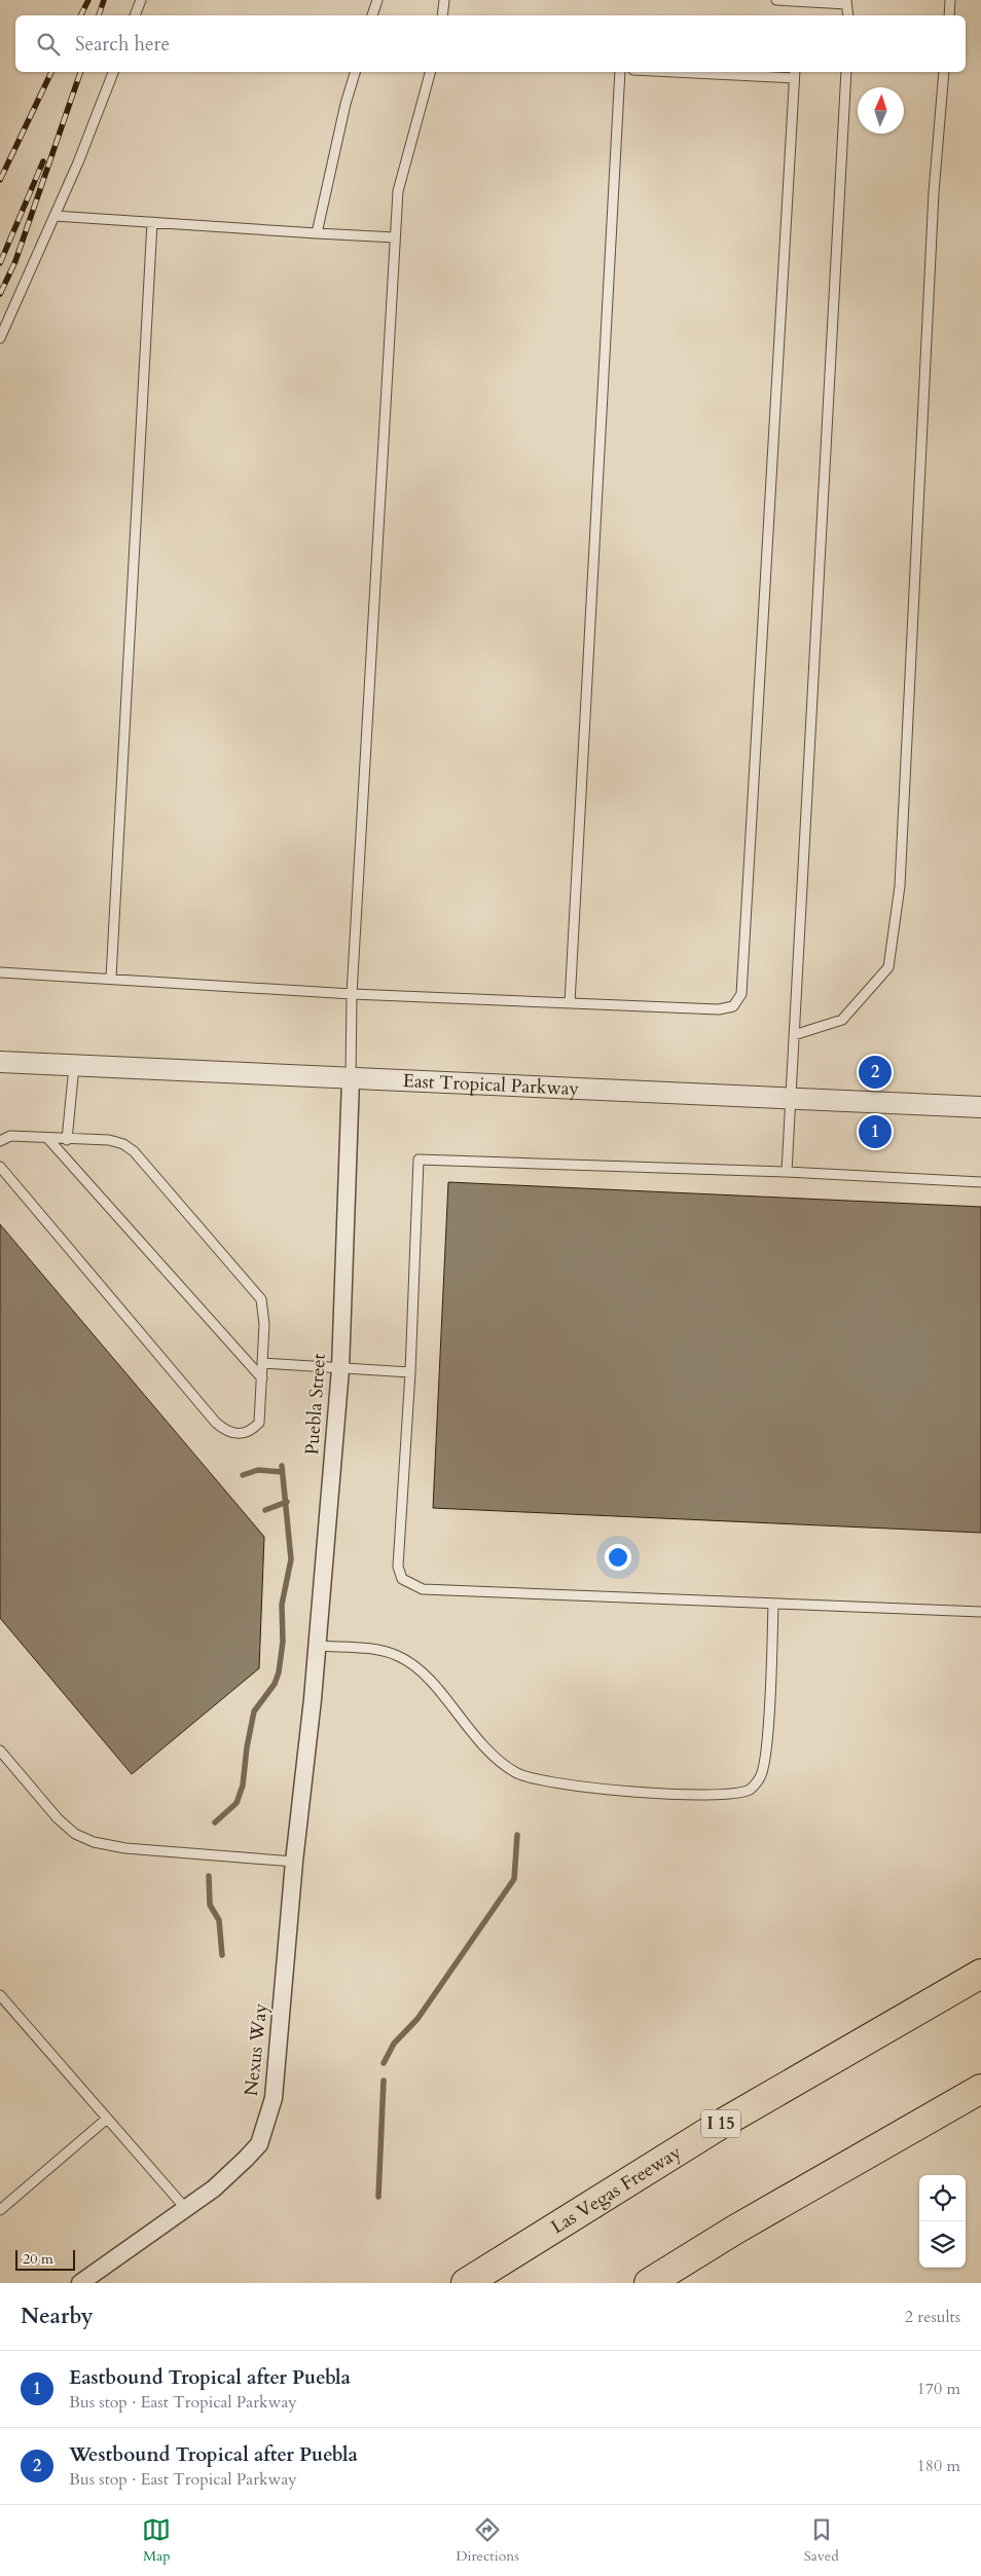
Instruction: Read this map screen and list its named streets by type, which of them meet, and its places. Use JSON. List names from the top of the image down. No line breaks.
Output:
{"streets":{"highway":["I 15","Las Vegas Freeway"],"street":["East Tropical Parkway","Puebla Street","Nexus Way"]},"crossings":[["East Tropical Parkway","Puebla Street"],["Puebla Street","Nexus Way"]],"scale_bar":"20 m","north":"top","page":{"search":"Search here","pins":["2","1"],"scale":"20 m","heading":["Nearby","2 results"],"list":[{"mark":"1","name":"Eastbound Tropical after Puebla","note":"Bus stop · East Tropical Parkway","value":"170 m"},{"mark":"2","name":"Westbound Tropical after Puebla","note":"Bus stop · East Tropical Parkway","value":"180 m"}],"nav":["Map","Directions","Saved"]}}
